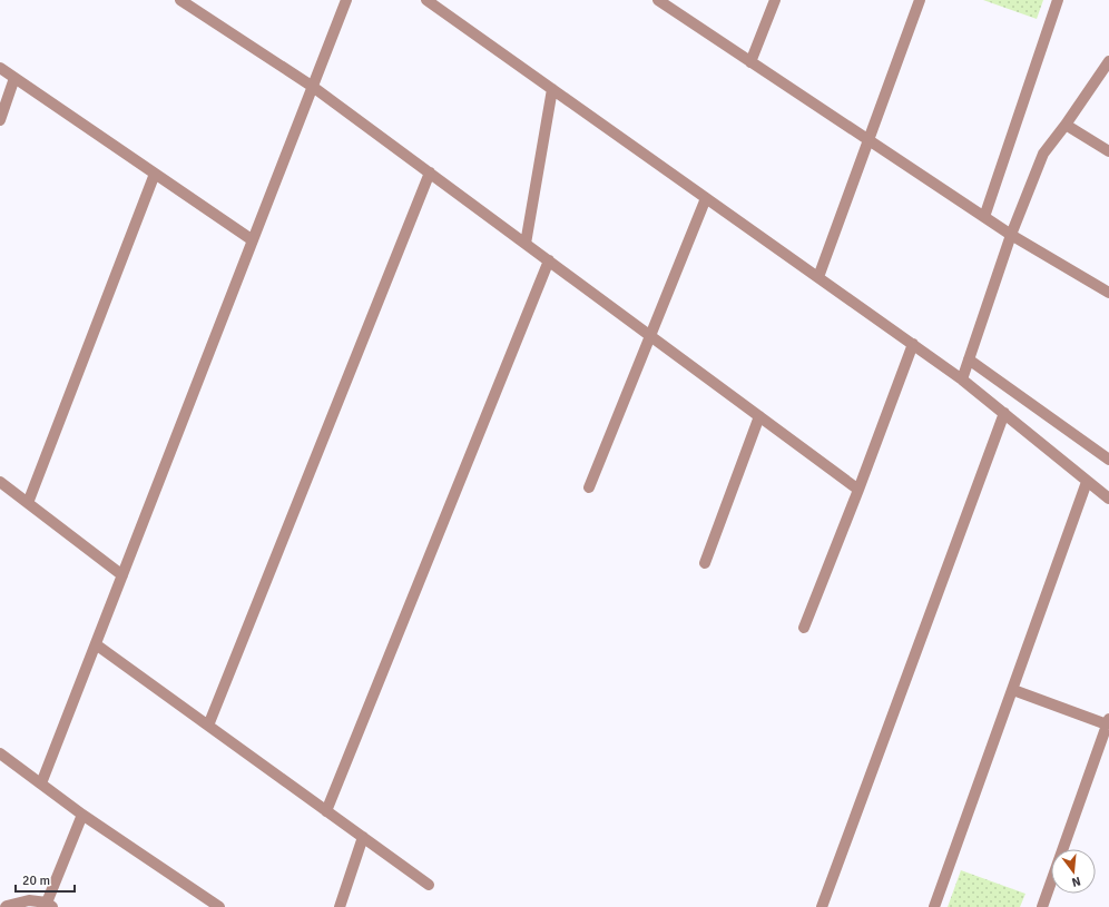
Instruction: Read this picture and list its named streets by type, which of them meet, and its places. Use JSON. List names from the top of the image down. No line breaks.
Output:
{"scale_bar":"20 m","north":"bottom"}
